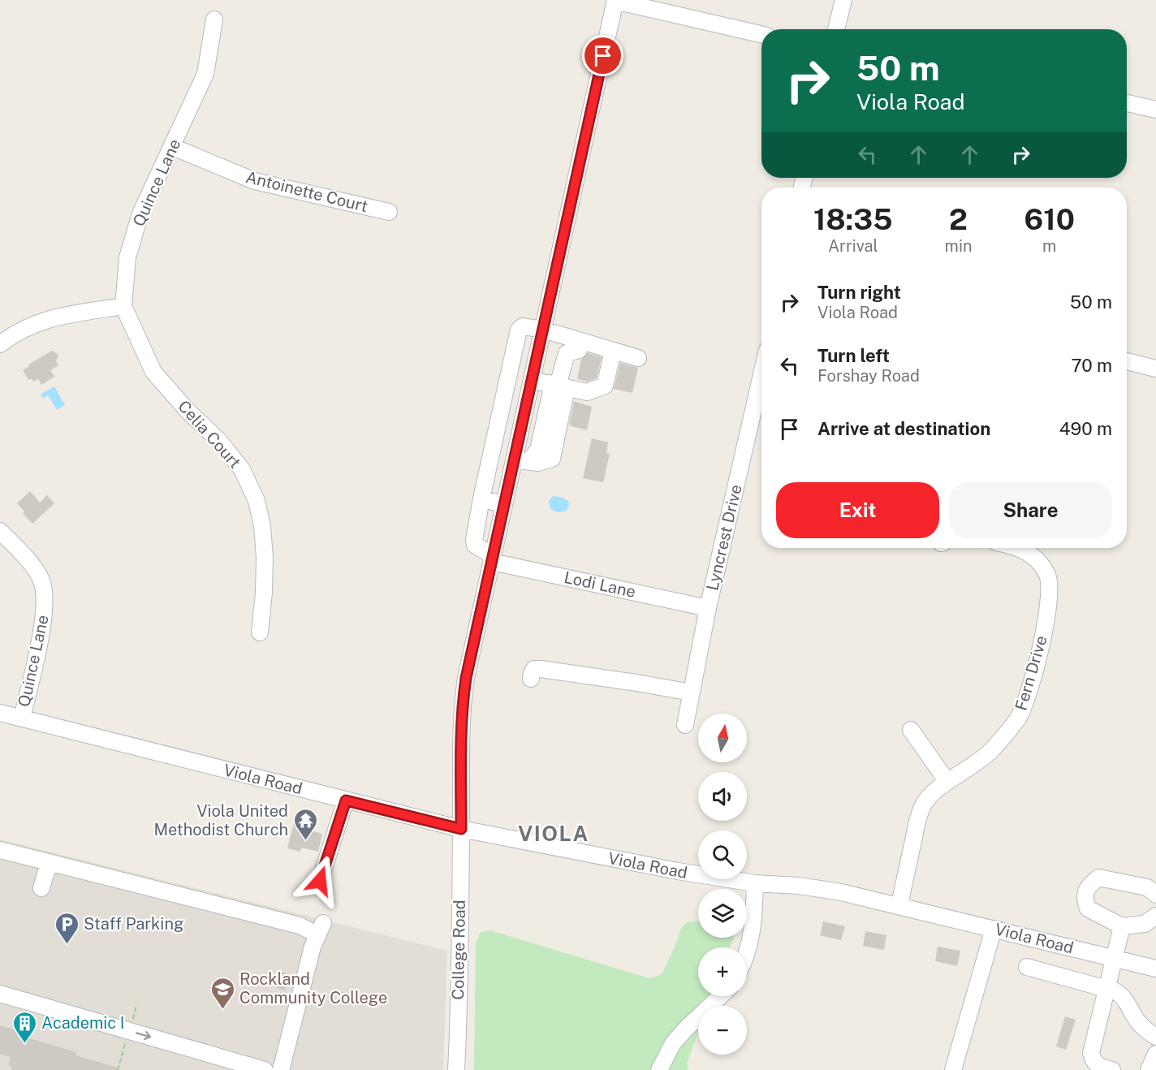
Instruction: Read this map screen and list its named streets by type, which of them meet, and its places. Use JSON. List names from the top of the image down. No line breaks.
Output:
{"streets":{"street":["Quince Lane","Antoinette Court","Celia Court","Lyncrest Drive","Lodi Lane","Fern Drive","Viola Road","College Road"]},"crossings":[["Quince Lane","Antoinette Court"],["Quince Lane","Celia Court"],["Quince Lane","Viola Road"],["Lyncrest Drive","Lodi Lane"],["Lodi Lane","College Road"],["Fern Drive","Viola Road"],["Viola Road","College Road"]],"districts":["VIOLA"],"places":{"temple":["Viola United Methodist Church"],"parking":["Staff Parking"],"school or university":["Rockland Community College"],"building":["Academic I"]},"north":"top","page":{"turn":["50 m","Viola Road"],"eta":["18:35","Arrival","2","min","610","m"],"list":[{"name":"Turn right","note":"Viola Road","value":"50 m"},{"name":"Turn left","note":"Forshay Road","value":"70 m"},{"name":"Arrive at destination","value":"490 m"}],"buttons":["Exit","Share"],"map_buttons":["+","−"]}}
